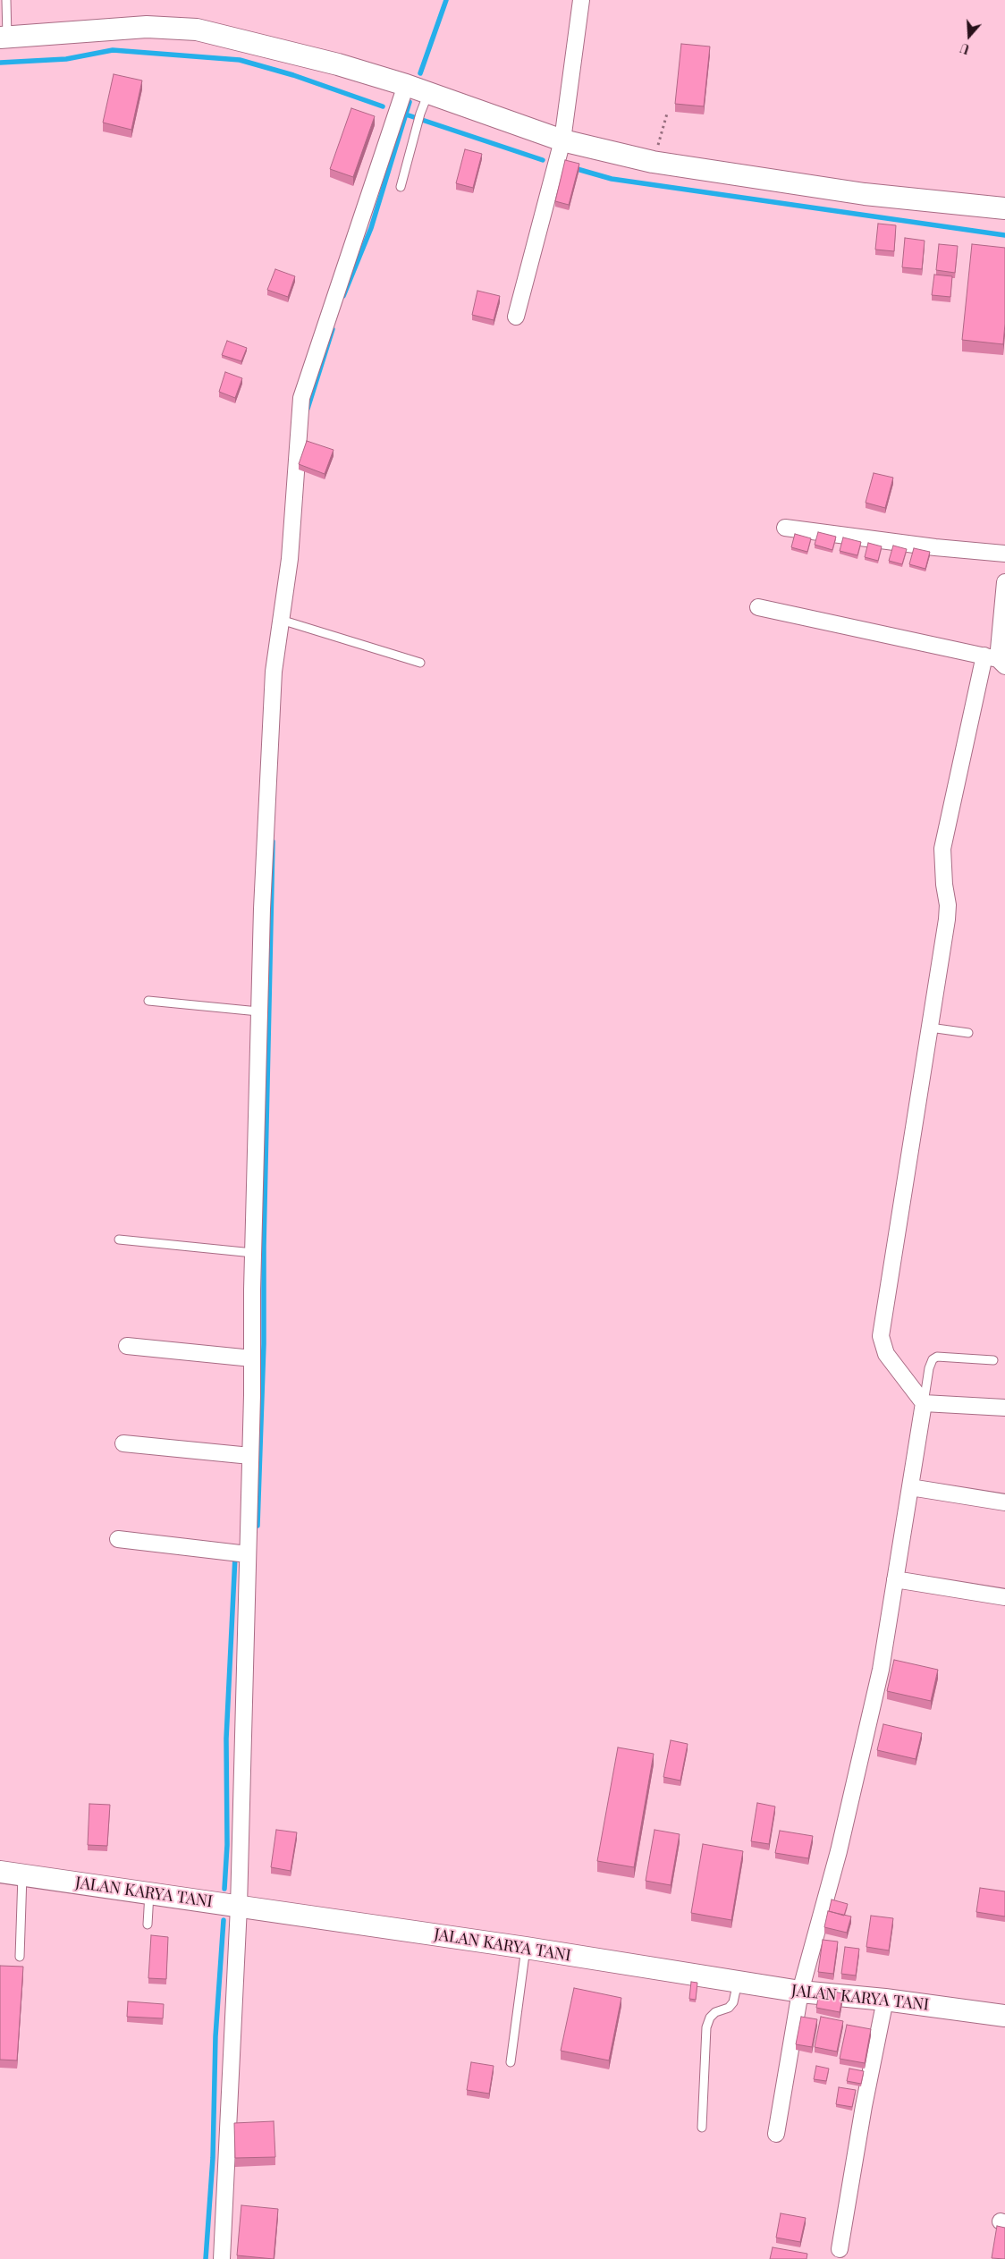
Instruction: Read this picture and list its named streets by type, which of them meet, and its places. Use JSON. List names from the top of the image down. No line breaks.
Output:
{"streets":{"street":["JALAN KARYA TANI"]},"north":"bottom"}
